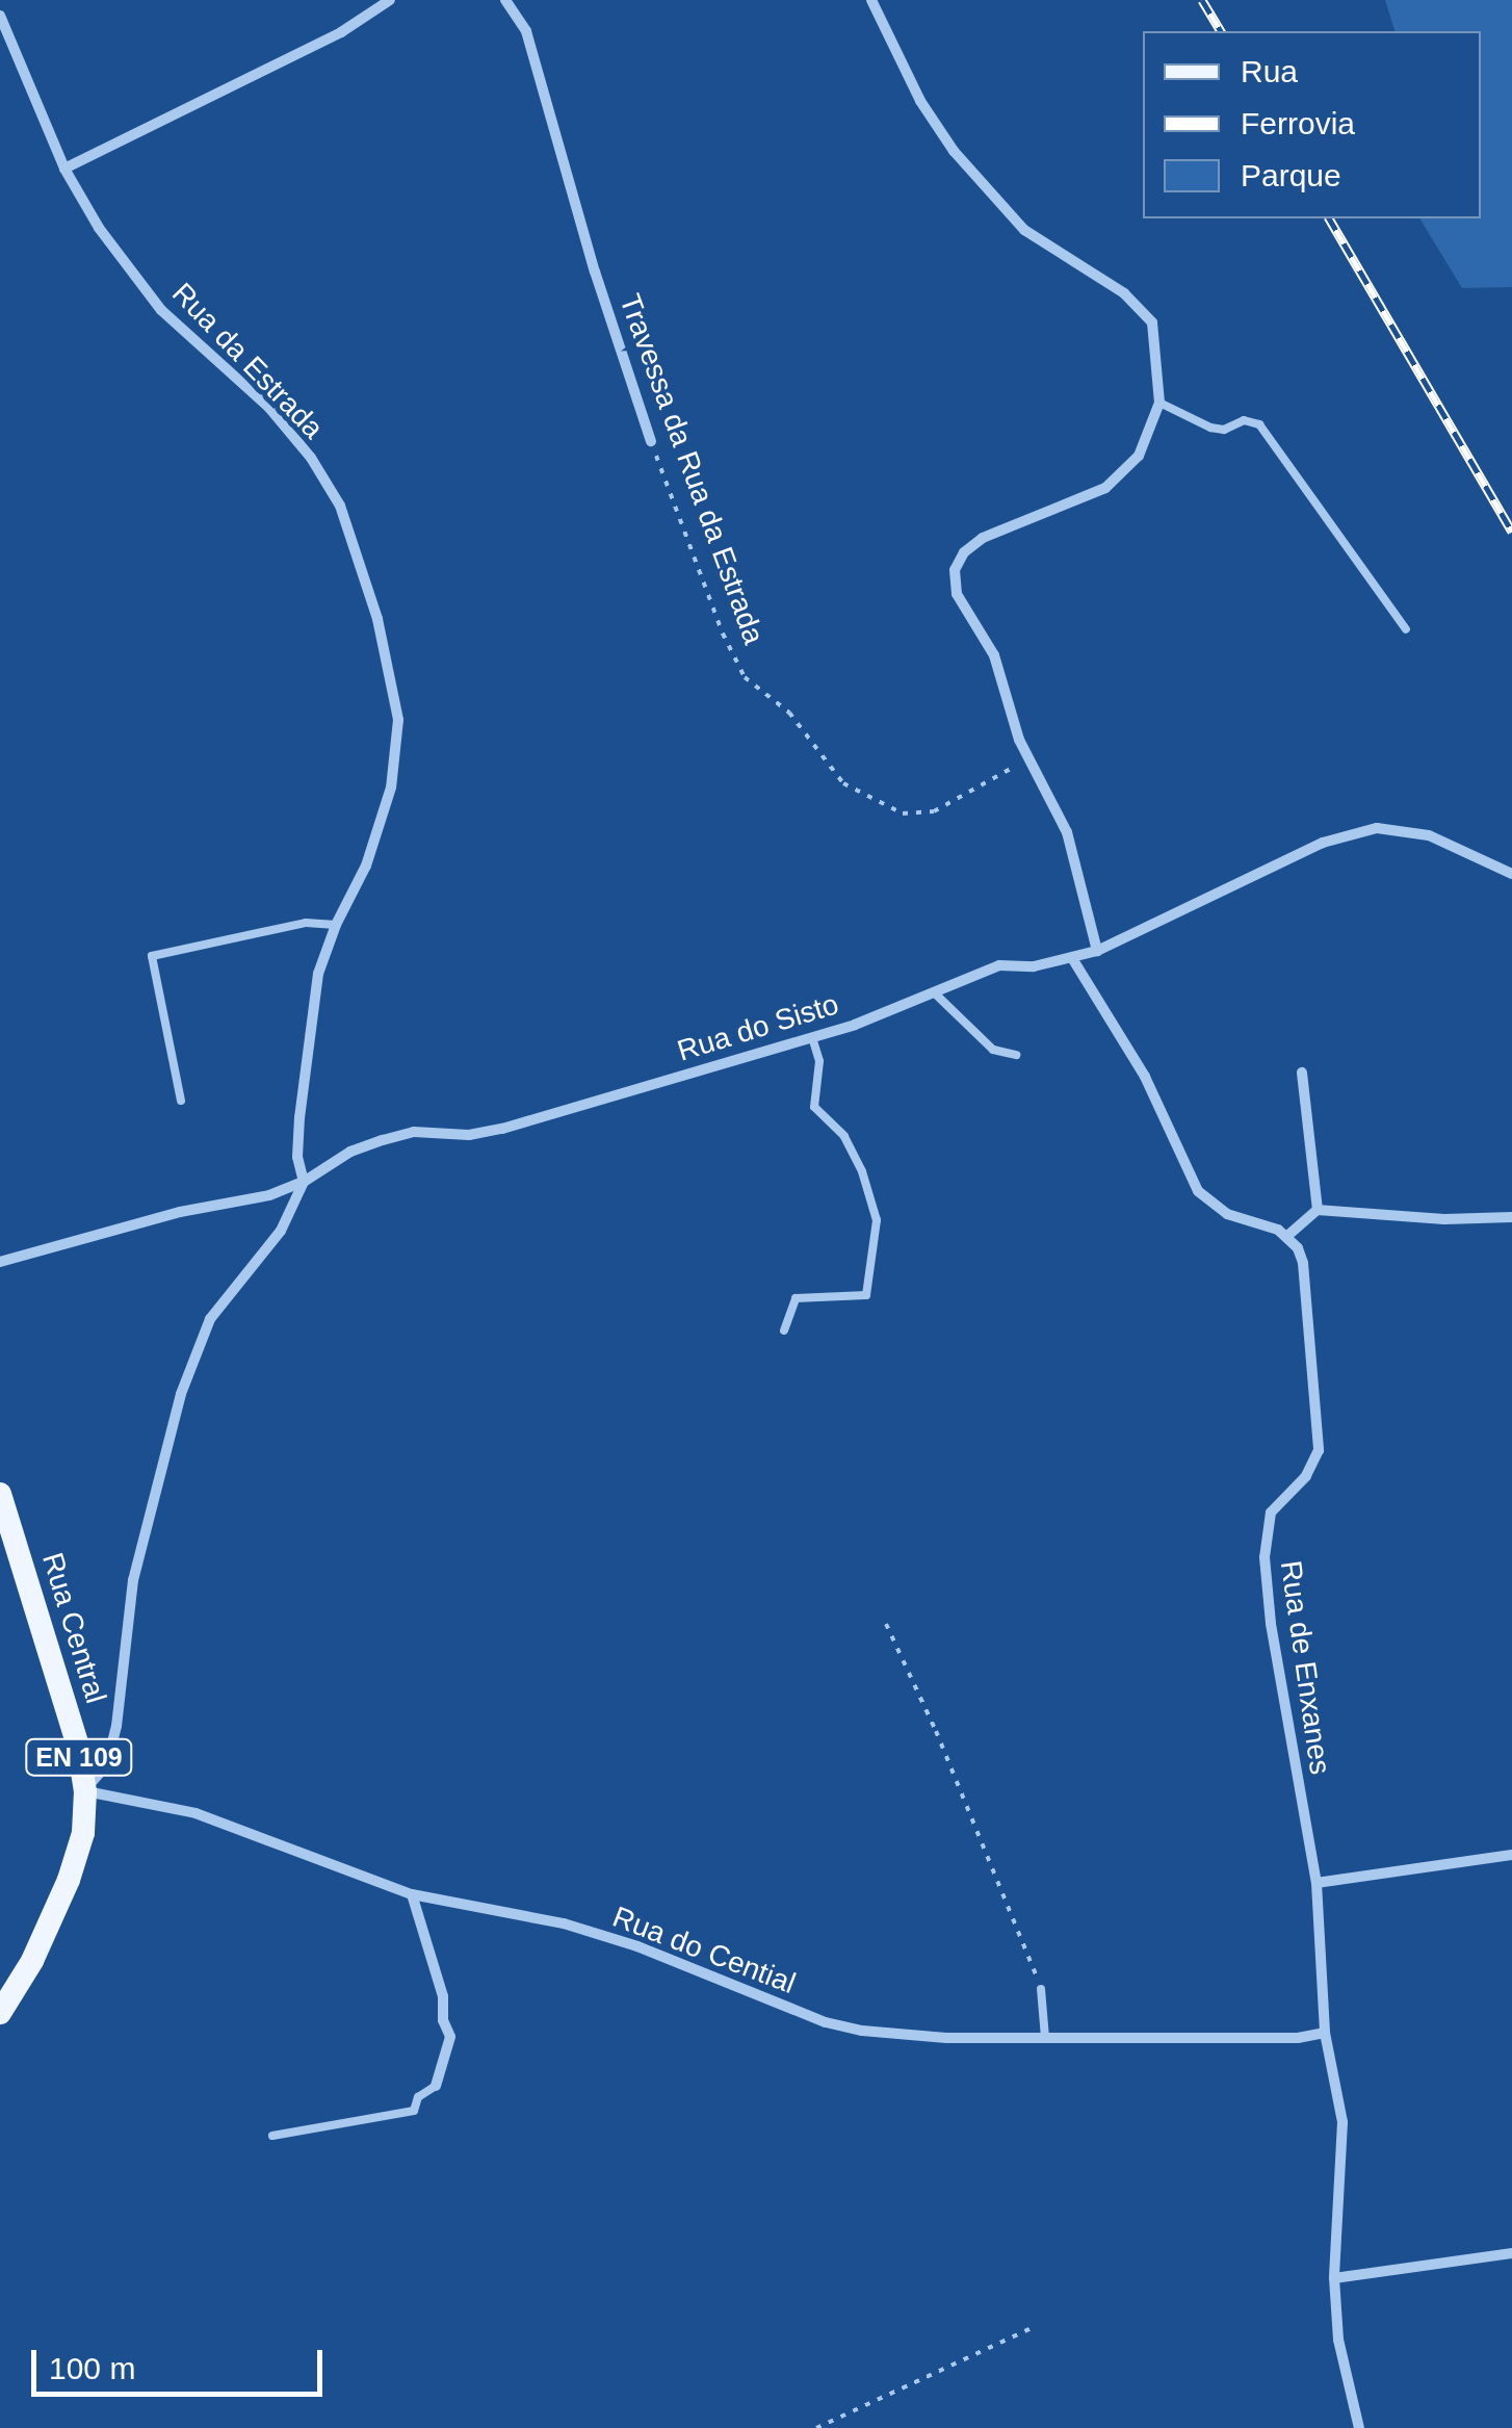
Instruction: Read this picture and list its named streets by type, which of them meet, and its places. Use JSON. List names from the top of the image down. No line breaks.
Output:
{"streets":{"main road":["Rua Central","EN 109"],"street":["Rua da Estrada","Travessa da Rua da Estrada","Rua do Sisto","Rua de Enxanes","Rua do Cential"]},"crossings":[["Rua da Estrada","Rua do Sisto"],["Rua Central","Rua do Cential"],["Rua de Enxanes","Rua do Cential"]],"legend":["Rua","Ferrovia","Parque"],"scale_bar":"100 m"}
